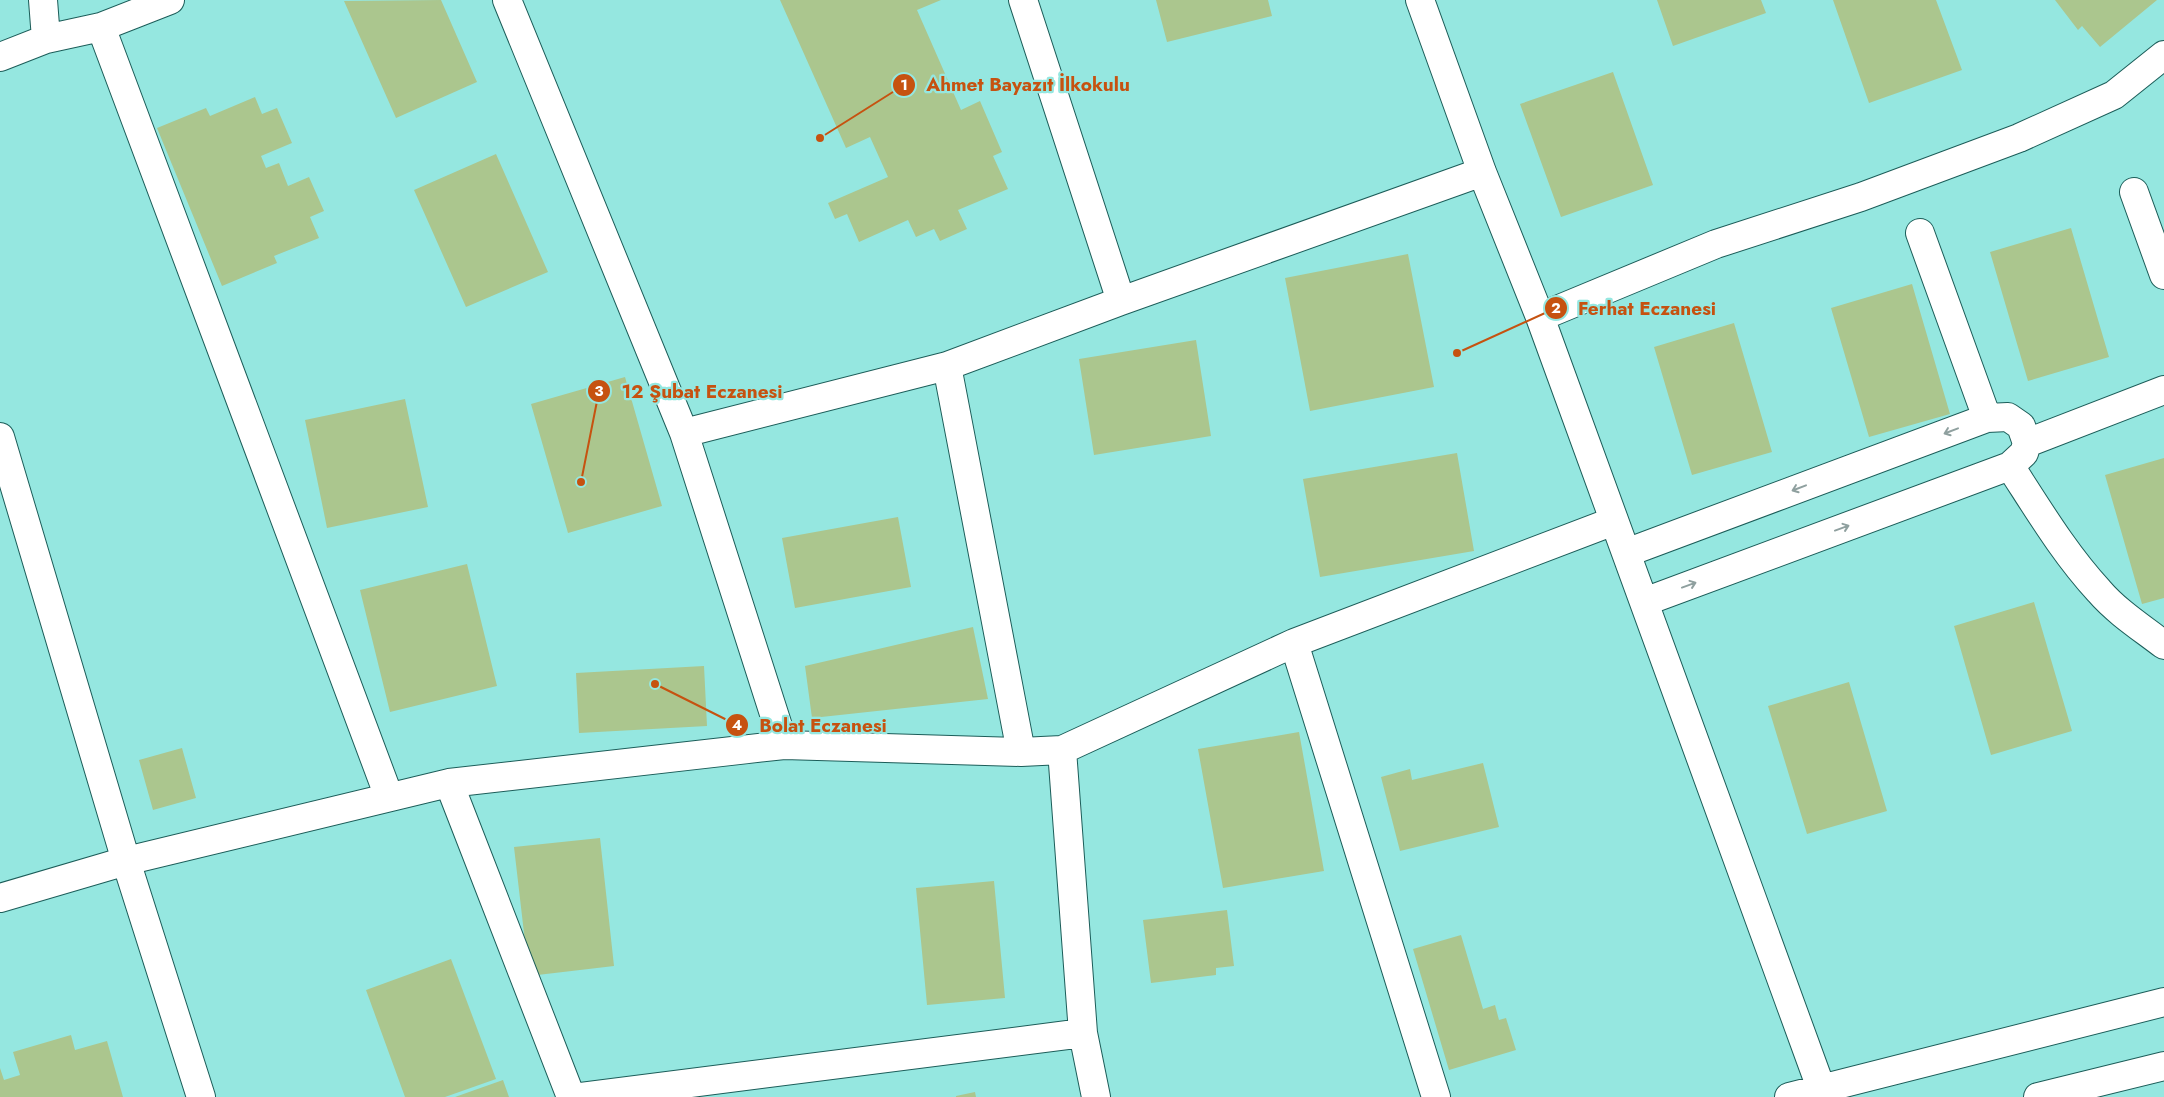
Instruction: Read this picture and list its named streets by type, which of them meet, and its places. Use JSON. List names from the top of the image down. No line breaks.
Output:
{"places":["Ahmet Bayazıt İlkokulu","Ferhat Eczanesi","12 Şubat Eczanesi","Bolat Eczanesi"]}
